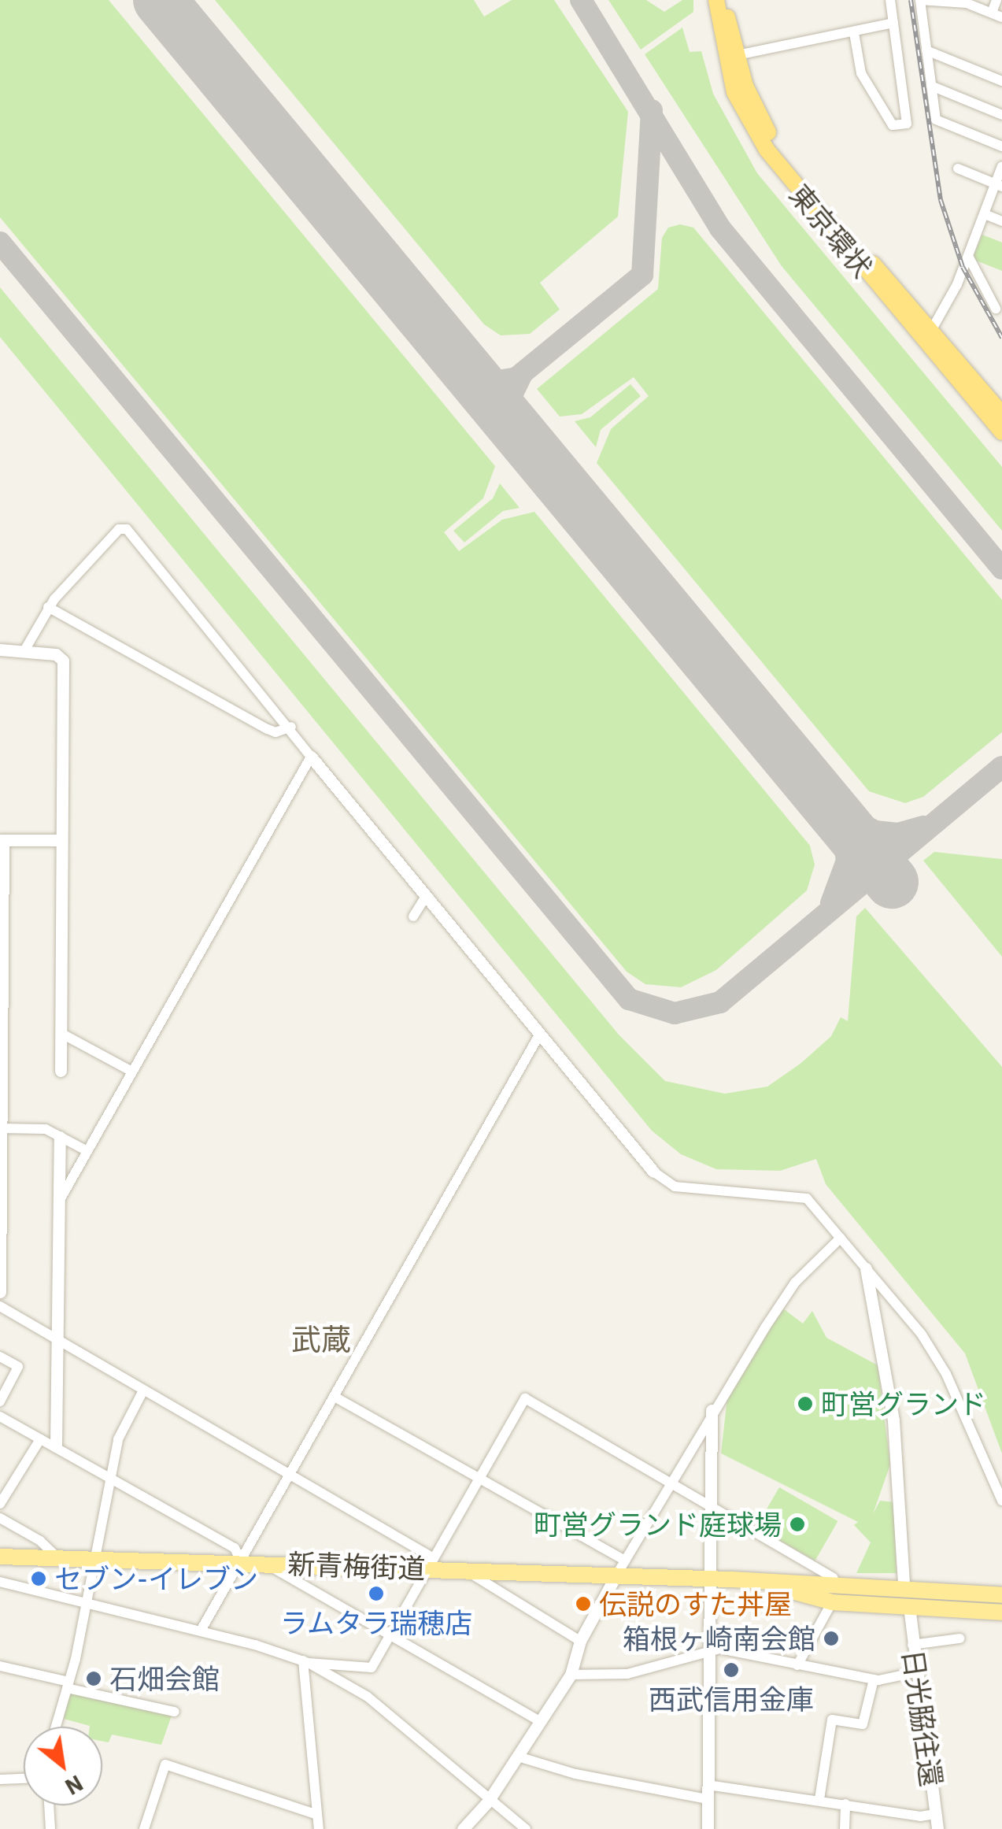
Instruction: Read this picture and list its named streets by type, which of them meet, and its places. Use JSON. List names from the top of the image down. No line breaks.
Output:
{"streets":{"highway":["東京環状"],"main road":["新青梅街道"],"street":["日光脇往還"]},"districts":["武蔵"],"places":["町営グランド","町営グランド庭球場","セブン-イレブン","ラムタラ瑞穂店","伝説のすた丼屋","箱根ヶ崎南会館","西武信用金庫","石畑会館"],"north":"bottom right"}
